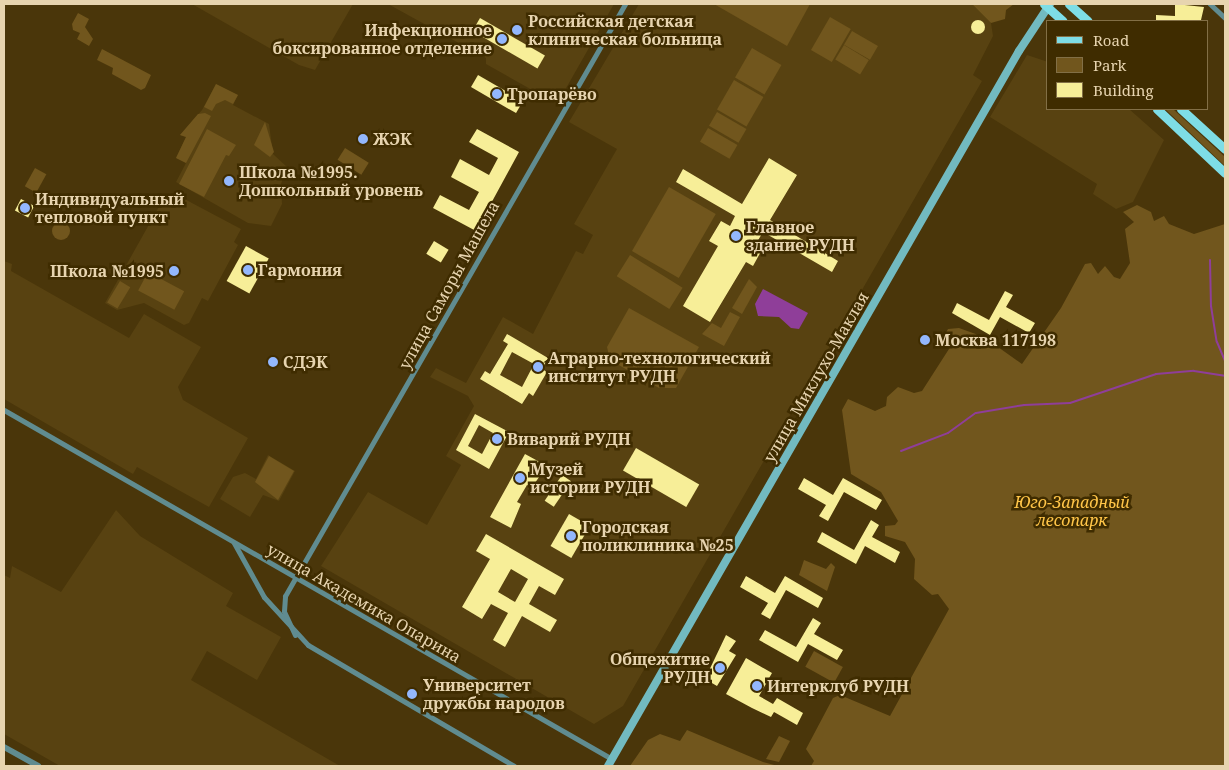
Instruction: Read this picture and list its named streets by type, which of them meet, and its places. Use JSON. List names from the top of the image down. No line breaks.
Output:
{"streets":{"main road":["улица Миклухо-Маклая"],"street":["улица Саморы Машела","улица Академика Опарина"]},"crossings":[["улица Саморы Машела","улица Академика Опарина"],["улица Миклухо-Маклая","улица Академика Опарина"]],"parks":["Юго-Западный лесопарк"],"places":["Российская детская клиническая больница","Инфекционное боксированное отделение","Тропарёво","ЖЭК","Школа №1995. Дошкольный уровень","Индивидуальный тепловой пункт","Главное здание РУДН","Гармония","Школа №1995","Москва 117198","СДЭК","Аграрно-технологический институт РУДН","Виварий РУДН","Музей истории РУДН","Городская поликлиника №25","Общежитие РУДН","Интерклуб РУДН","Университет дружбы народов"],"legend":["Road","Park","Building"]}
